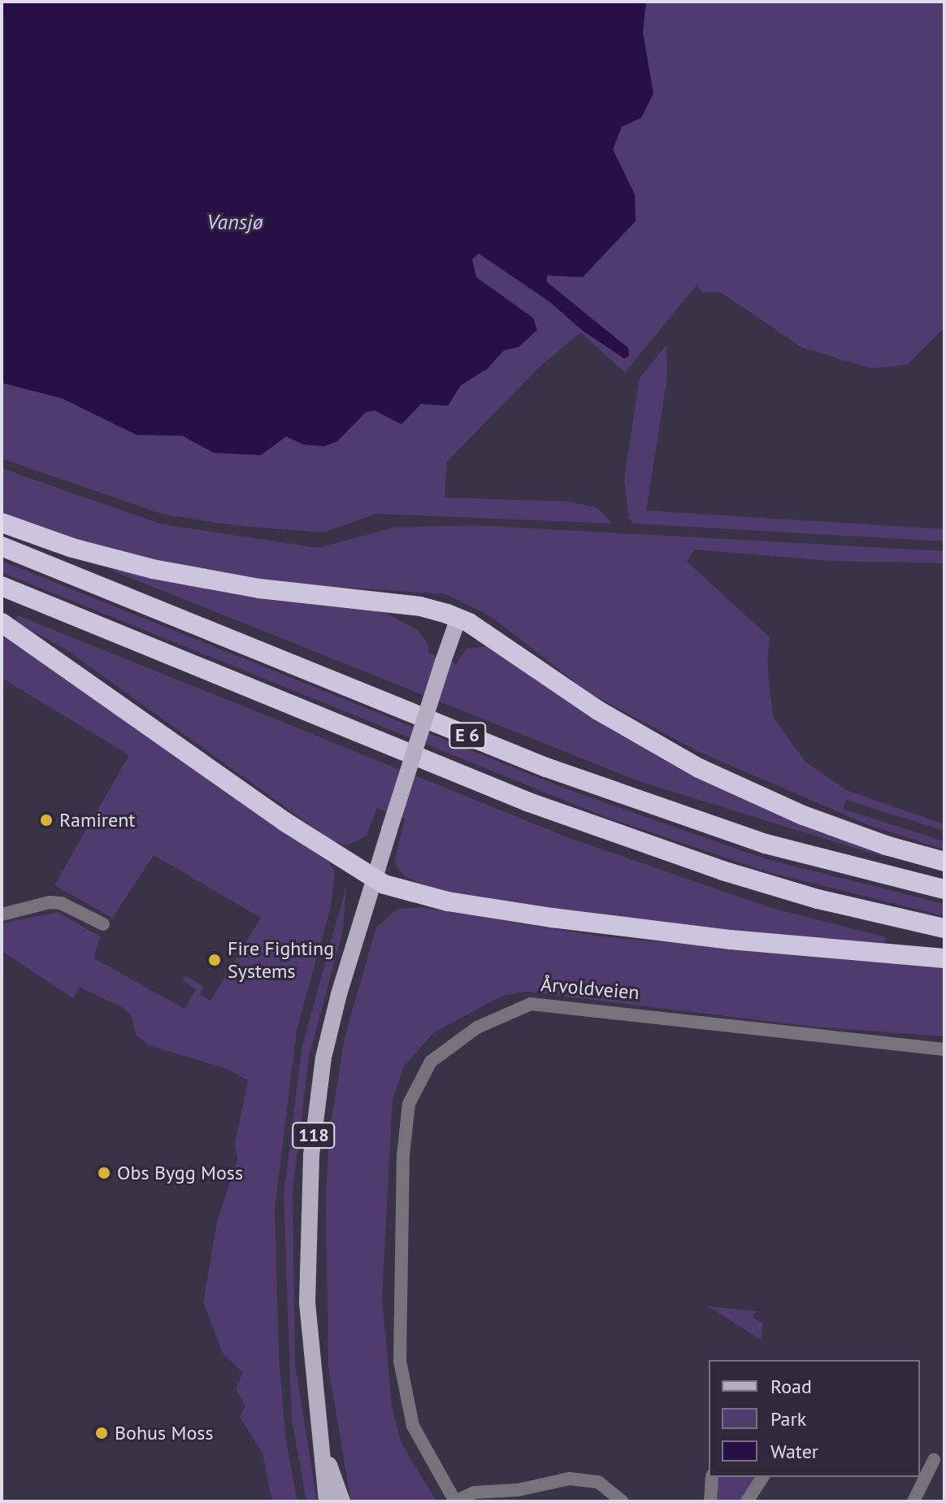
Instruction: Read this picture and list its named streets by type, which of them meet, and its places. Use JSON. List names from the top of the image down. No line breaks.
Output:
{"streets":{"highway":["E 6"],"main road":["118"],"street":["Årvoldveien"]},"water":["Vansjø"],"places":["Ramirent","Fire Fighting Systems","Obs Bygg Moss","Bohus Moss"],"legend":["Road","Park","Water"]}
